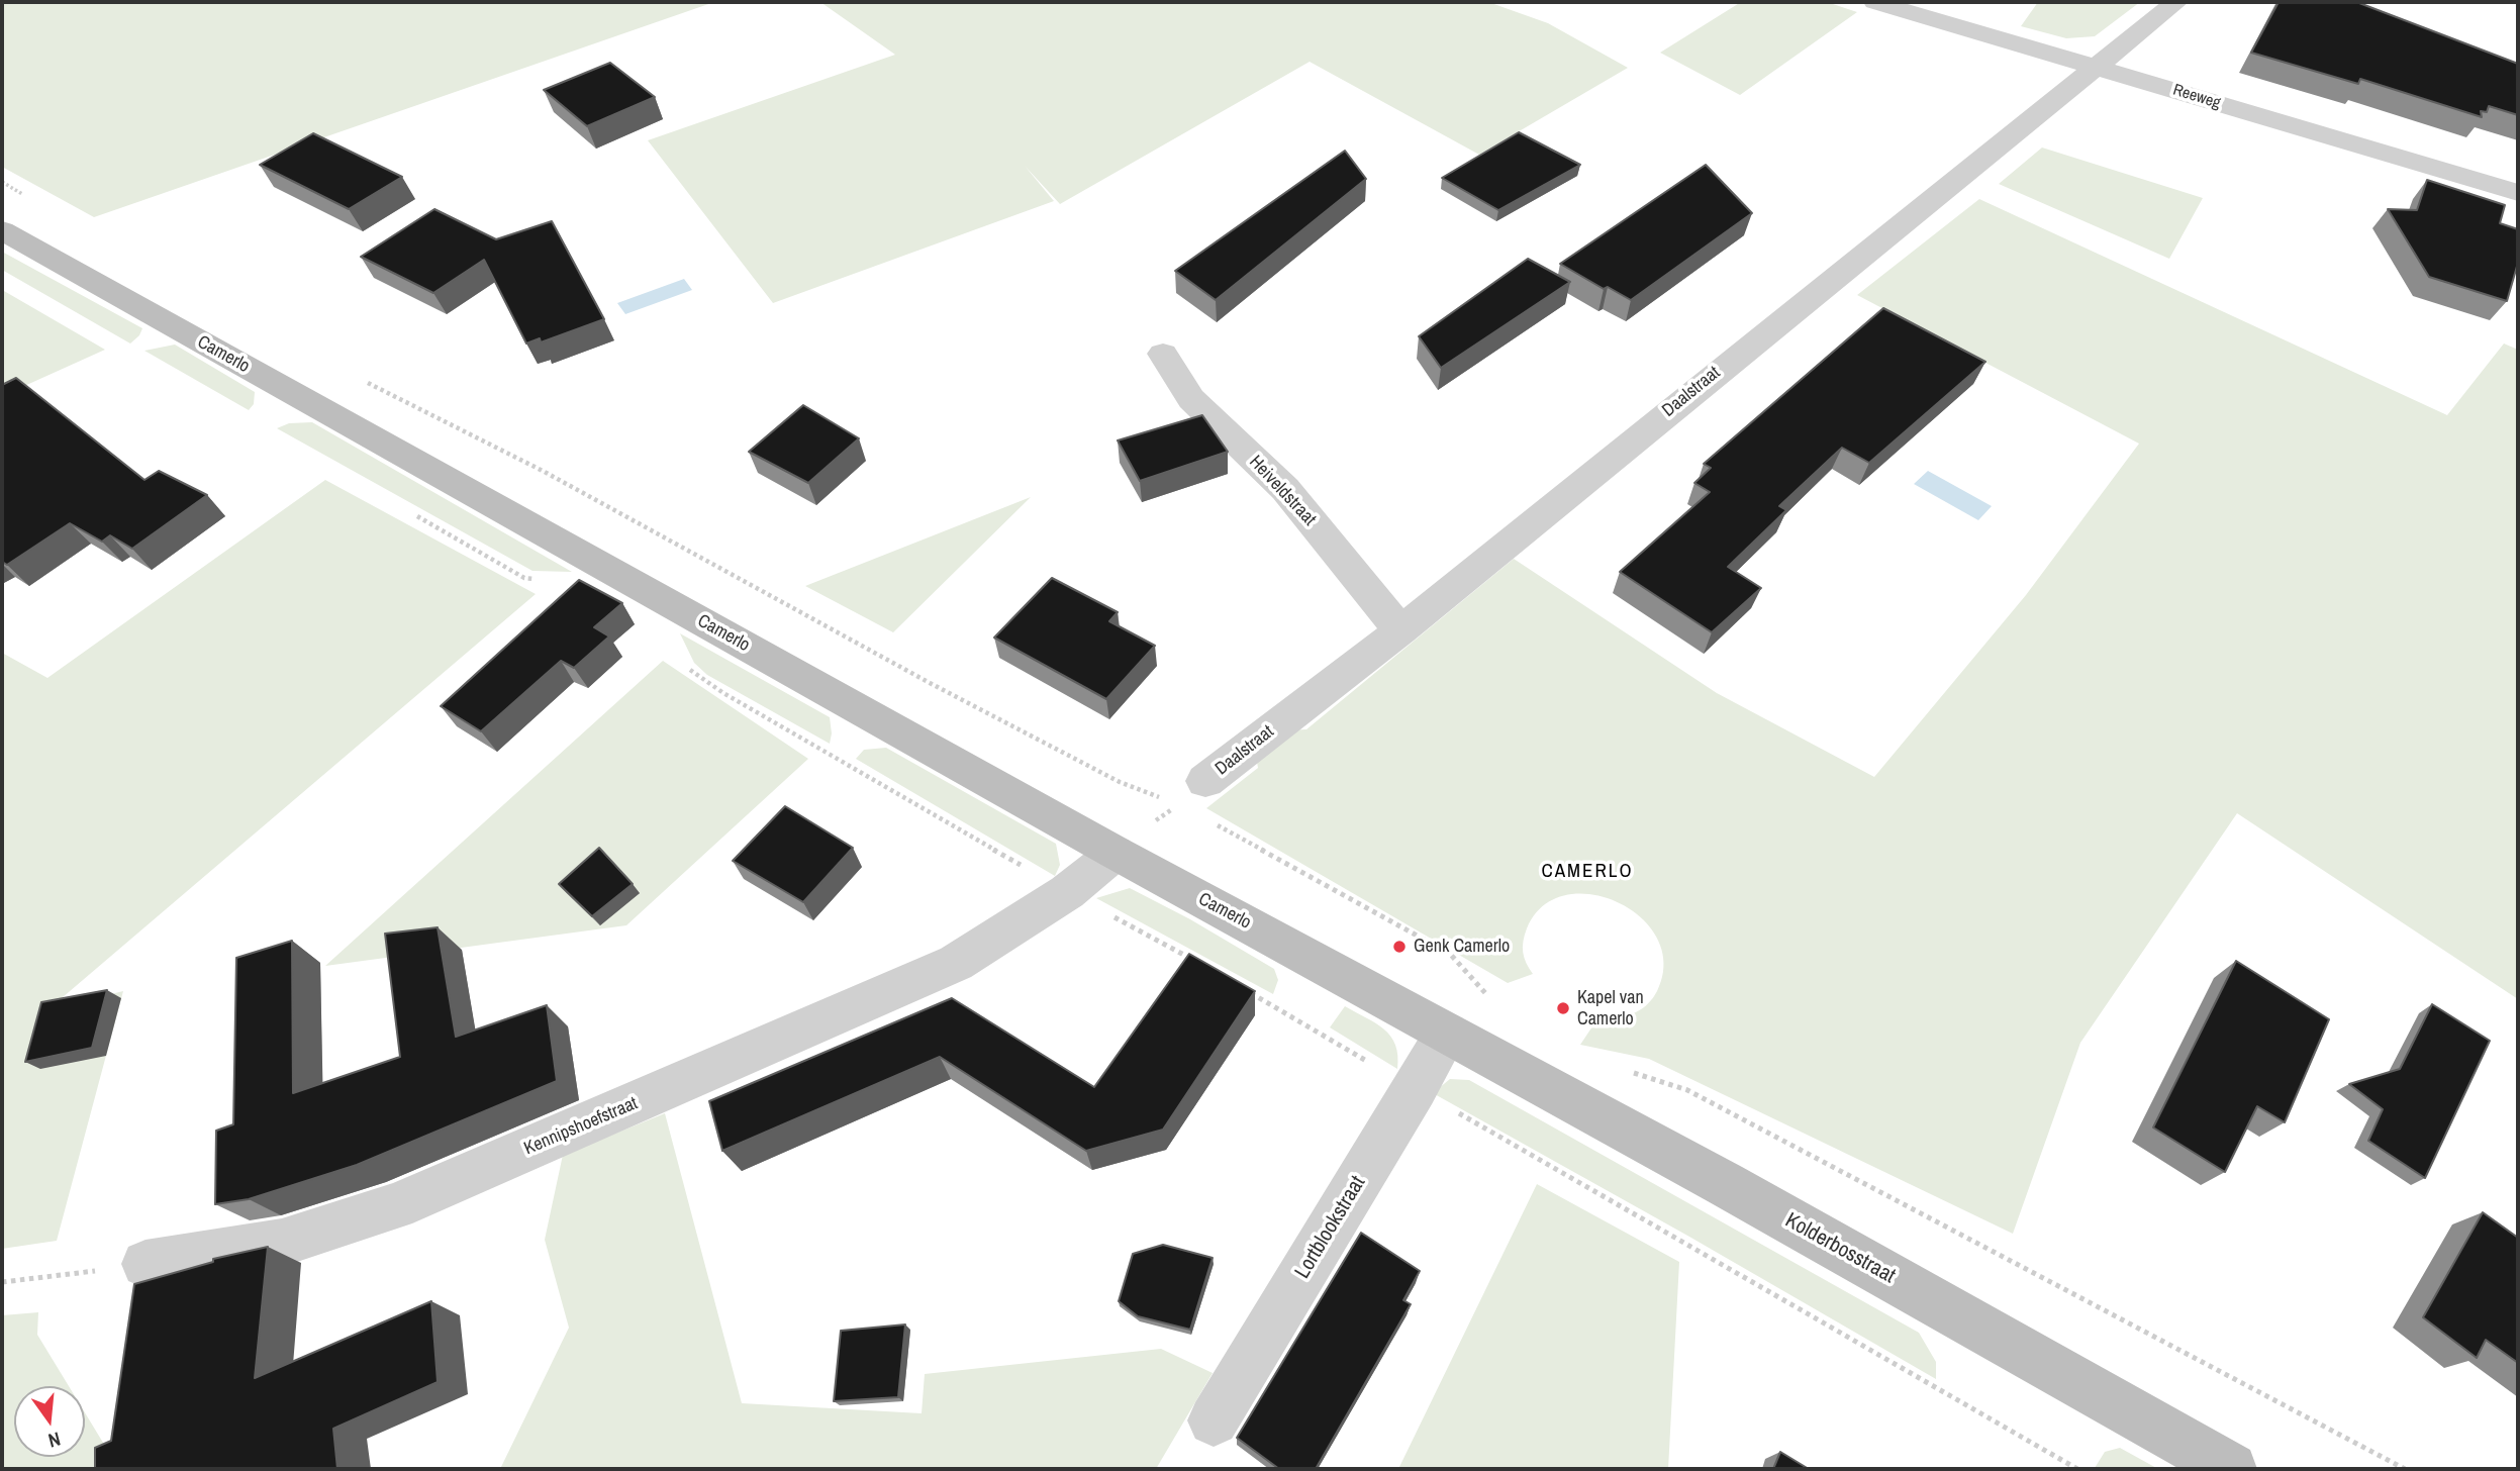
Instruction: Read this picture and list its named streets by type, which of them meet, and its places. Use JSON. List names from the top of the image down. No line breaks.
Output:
{"streets":{"main road":["Camerlo","Kolderbosstraat"],"street":["Reeweg","Daalstraat","Heiveldstraat","Kennipshoefstraat","Lortblookstraat"]},"crossings":[["Reeweg","Daalstraat"],["Camerlo","Kennipshoefstraat"],["Camerlo","Lortblookstraat"],["Camerlo","Kolderbosstraat"],["Daalstraat","Heiveldstraat"],["Lortblookstraat","Kolderbosstraat"]],"districts":["CAMERLO"],"places":["Genk Camerlo","Kapel van Camerlo"],"north":"bottom"}
